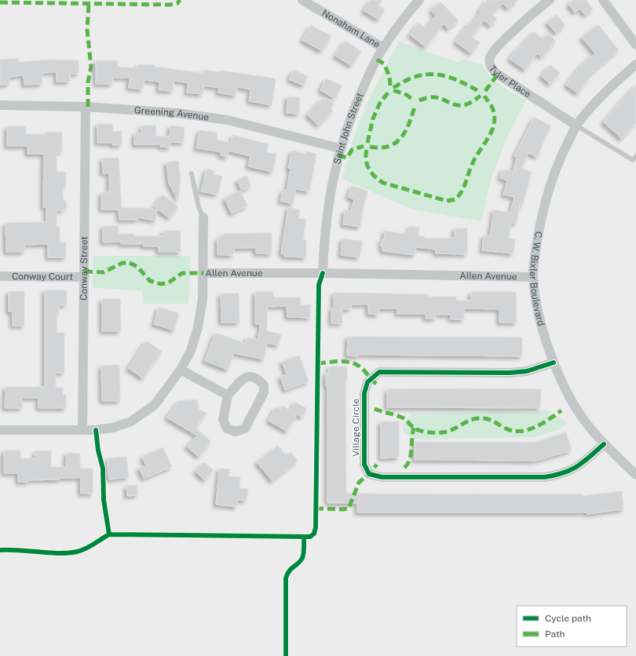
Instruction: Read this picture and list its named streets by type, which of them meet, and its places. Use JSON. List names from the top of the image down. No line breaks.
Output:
{"streets":{"street":["Nonaham Lane","Tyler Place","Greening Avenue","Saint John Street","Conway Street","Allen Avenue","Conway Court","C. W. Bixler Boulevard","Village Circle"]},"crossings":[["Nonaham Lane","Saint John Street"],["Tyler Place","C. W. Bixler Boulevard"],["Greening Avenue","Saint John Street"],["Greening Avenue","Conway Street"],["Saint John Street","Allen Avenue"],["Conway Street","Allen Avenue"],["Conway Street","Conway Court"],["Allen Avenue","C. W. Bixler Boulevard"],["C. W. Bixler Boulevard","Village Circle"]],"legend":["Cycle path","Path"]}
